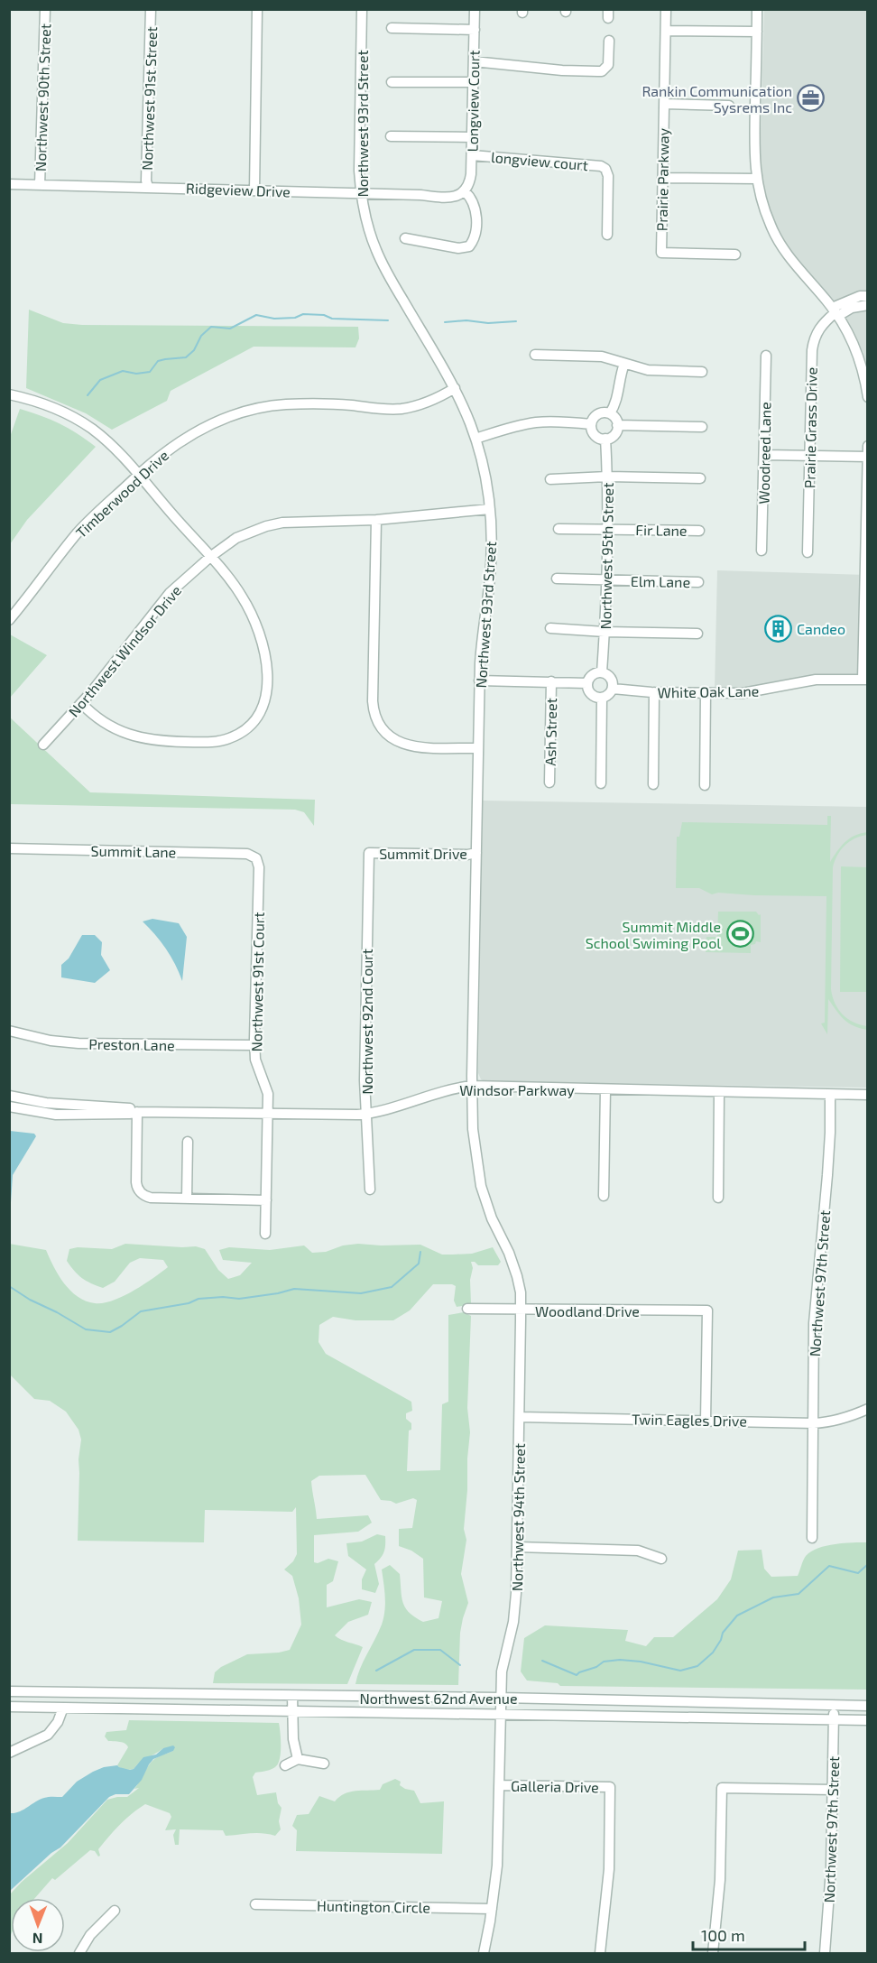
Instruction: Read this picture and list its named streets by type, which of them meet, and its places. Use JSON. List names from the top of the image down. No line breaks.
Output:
{"streets":{"street":["Northwest 90th Street","Northwest 91st Street","Longview Court","Northwest 93rd Street","longview court","Prairie Parkway","Ridgeview Drive","Prairie Grass Drive","Woodreed Lane","Timberwood Drive","Fir Lane","Northwest 95th Street","Elm Lane","Northwest Windsor Drive","White Oak Lane","Ash Street","Summit Lane","Summit Drive","Northwest 91st Court","Northwest 92nd Court","Preston Lane","Windsor Parkway","Northwest 97th Street","Woodland Drive","Twin Eagles Drive","Northwest 94th Street","Northwest 62nd Avenue","Galleria Drive","Huntington Circle"]},"crossings":[["Northwest 90th Street","Ridgeview Drive"],["Northwest 91st Street","Ridgeview Drive"],["Longview Court","longview court"],["Longview Court","Ridgeview Drive"],["Northwest 93rd Street","Ridgeview Drive"],["Northwest 93rd Street","Timberwood Drive"],["Northwest 93rd Street","Northwest Windsor Drive"],["Northwest 93rd Street","Summit Drive"],["Northwest 93rd Street","Windsor Parkway"],["Northwest 93rd Street","Northwest 94th Street"],["Fir Lane","Northwest 95th Street"],["Northwest 95th Street","Elm Lane"],["Northwest 95th Street","White Oak Lane"],["Summit Lane","Northwest 91st Court"],["Summit Drive","Northwest 92nd Court"],["Northwest 91st Court","Preston Lane"],["Northwest 91st Court","Windsor Parkway"],["Northwest 92nd Court","Windsor Parkway"],["Windsor Parkway","Northwest 97th Street"],["Windsor Parkway","Northwest 94th Street"],["Northwest 97th Street","Twin Eagles Drive"],["Northwest 97th Street","Northwest 62nd Avenue"],["Woodland Drive","Twin Eagles Drive"],["Woodland Drive","Northwest 94th Street"],["Twin Eagles Drive","Northwest 94th Street"],["Northwest 94th Street","Northwest 62nd Avenue"],["Northwest 94th Street","Galleria Drive"],["Northwest 94th Street","Huntington Circle"]],"places":{"office":["Rankin Communication Sysrems Inc"],"building":["Candeo"],"sports":["Summit Middle School Swiming Pool"]},"scale_bar":"100 m","north":"bottom"}
